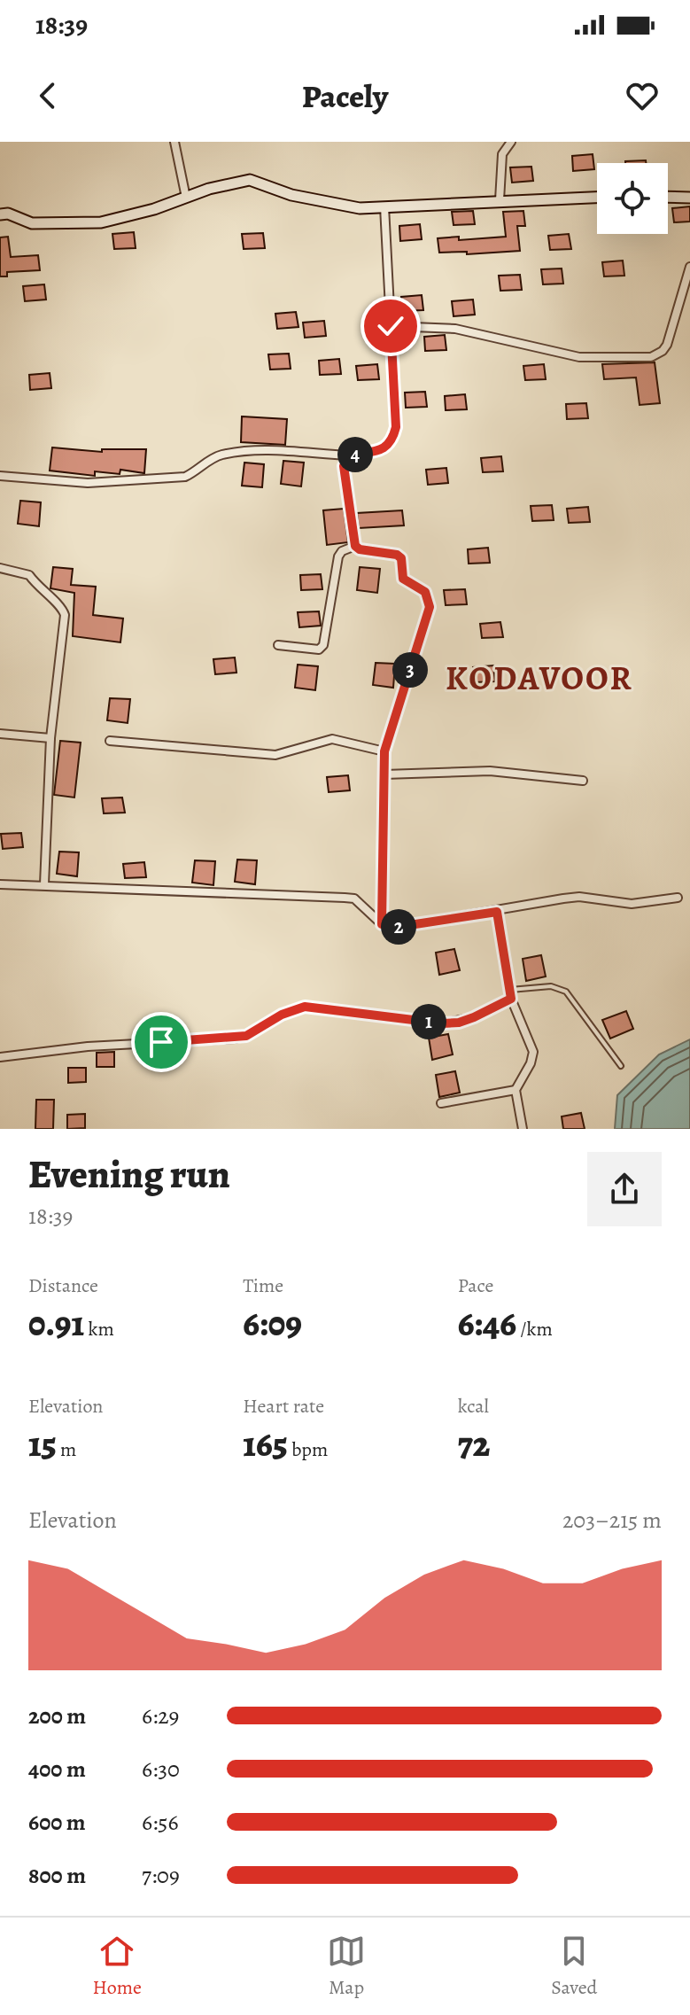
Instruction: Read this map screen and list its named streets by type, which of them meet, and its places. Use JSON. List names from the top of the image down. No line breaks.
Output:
{"districts":["KODAVOOR"],"page":{"status":"18:39","header":"Pacely","pins":["4","3","2","1"],"heading":["Evening run","18:39"],"stats":[["Distance","0.91 km"],["Time","6:09"],["Pace","6:46 /km"],["Elevation","15 m"],["Heart rate","165 bpm"],["kcal","72"]],"chart":["Elevation","203–215 m"],"list":[{"name":"200 m","note":"6:29"},{"name":"400 m","note":"6:30"},{"name":"600 m","note":"6:56"},{"name":"800 m","note":"7:09"}],"tabs":["Home","Map","Saved"]}}
